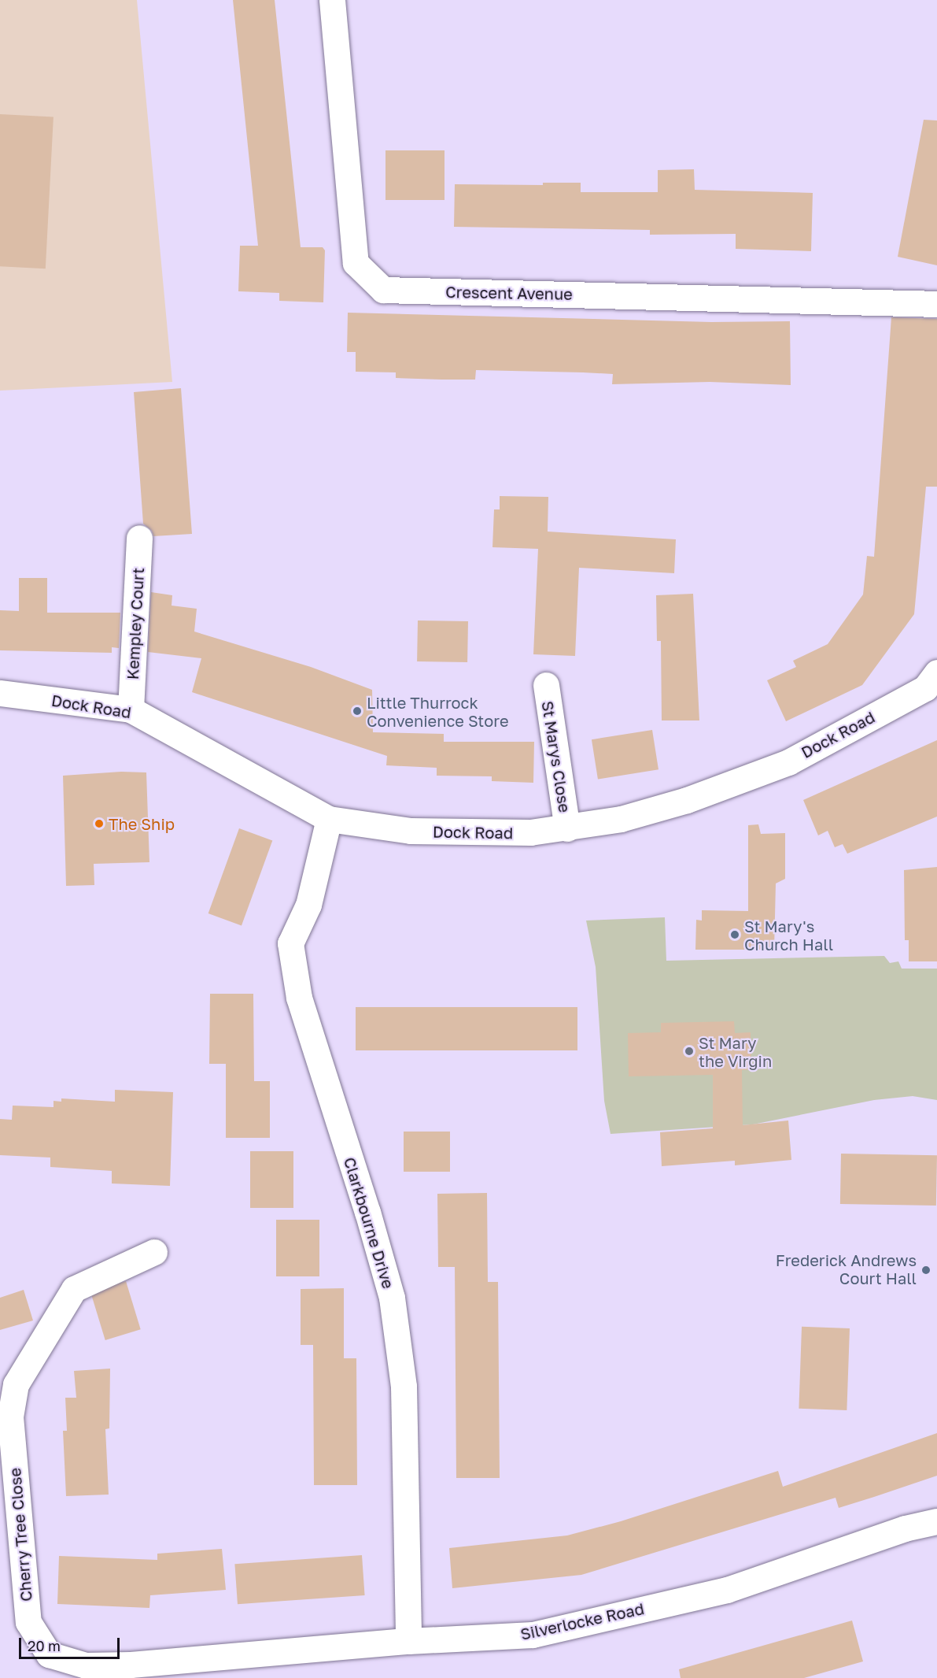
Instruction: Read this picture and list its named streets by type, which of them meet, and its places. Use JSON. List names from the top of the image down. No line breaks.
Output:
{"streets":{"street":["Crescent Avenue","Kempley Court","Dock Road","St Marys Close","Clarkbourne Drive","Cherry Tree Close","Silverlocke Road"]},"crossings":[["Kempley Court","Dock Road"],["Dock Road","St Marys Close"],["Dock Road","Clarkbourne Drive"],["Clarkbourne Drive","Silverlocke Road"],["Cherry Tree Close","Silverlocke Road"]],"places":["Little Thurrock Convenience Store","The Ship","St Mary's Church Hall","St Mary the Virgin","Frederick Andrews Court Hall"],"scale_bar":"20 m"}
